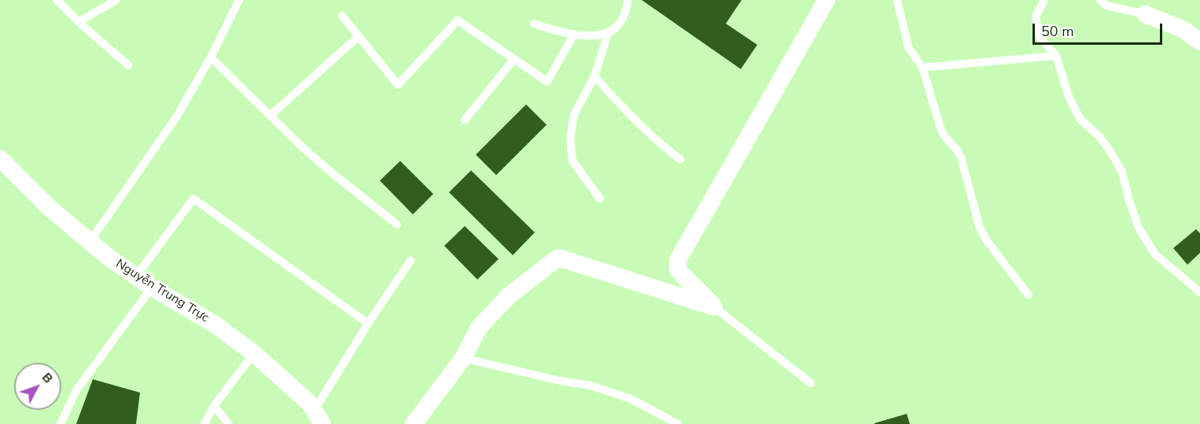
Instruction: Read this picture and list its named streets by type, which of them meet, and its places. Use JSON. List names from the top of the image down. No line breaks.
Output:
{"streets":{"street":["Nguyễn Trung Trực"]},"scale_bar":"50 m","north":"top right"}
